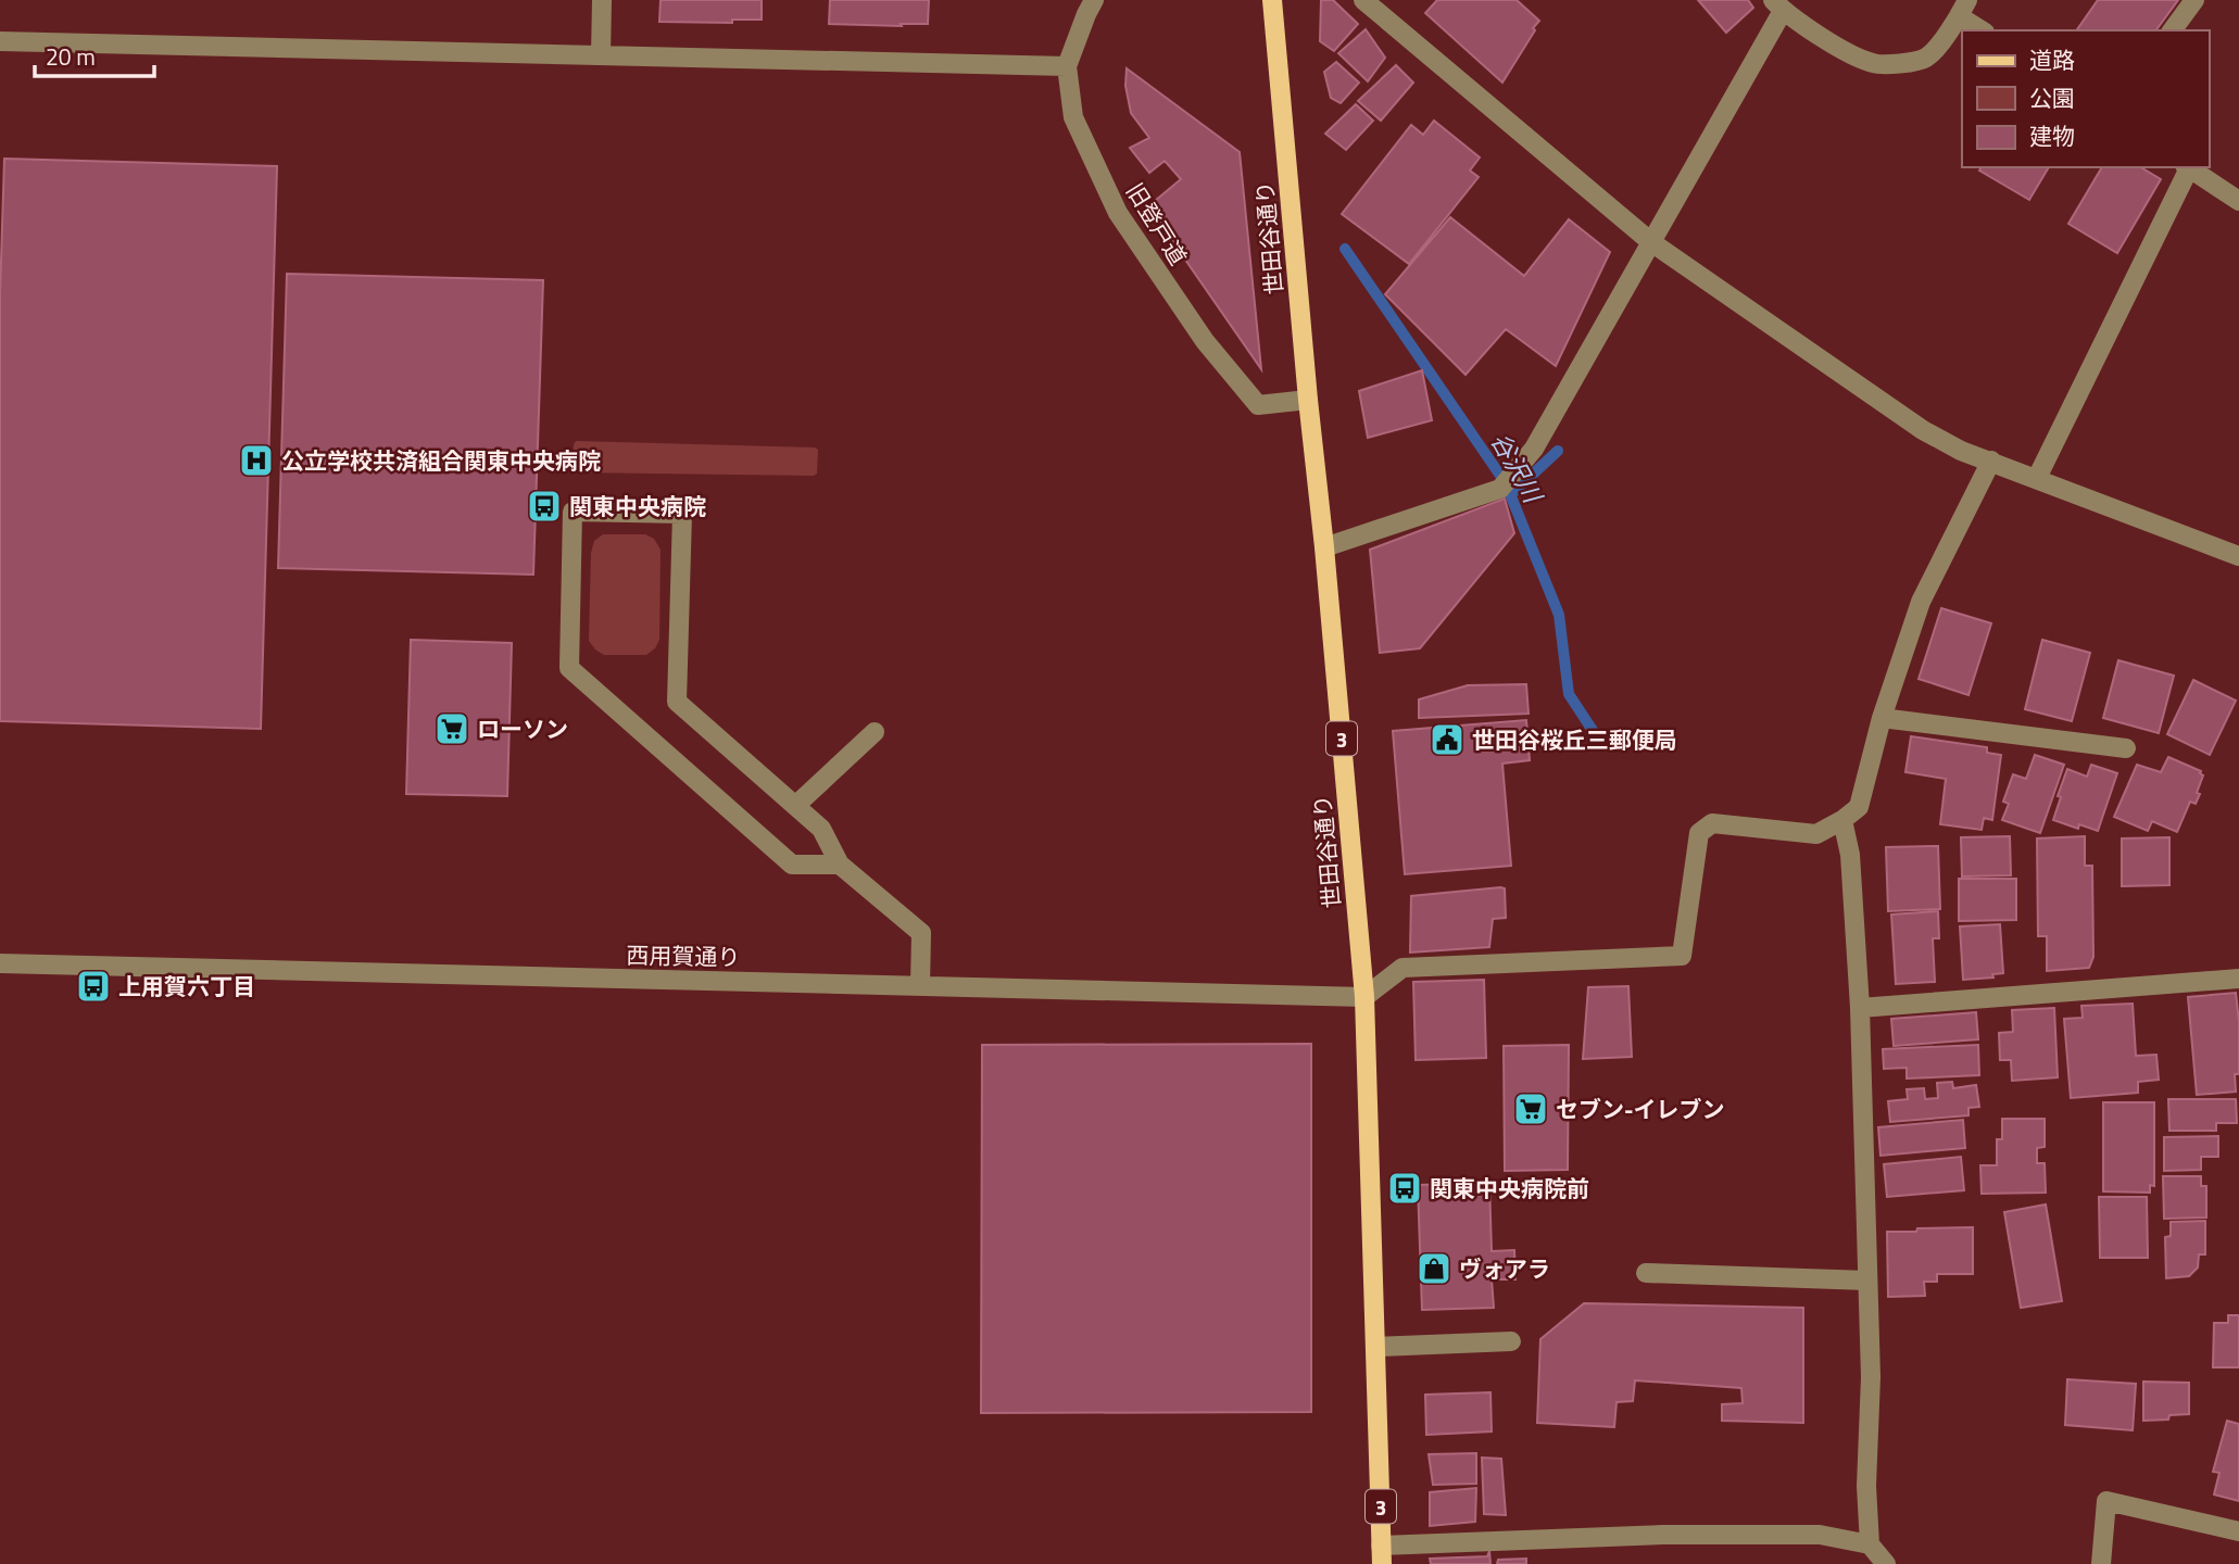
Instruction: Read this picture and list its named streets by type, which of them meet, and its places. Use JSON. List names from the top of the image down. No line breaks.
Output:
{"streets":{"main road":["世田谷通り","3"],"street":["旧登戸道","西用賀通り"]},"crossings":[["旧登戸道","世田谷通り"],["世田谷通り","西用賀通り"]],"water":["谷沢川"],"places":{"hospital":["公立学校共済組合関東中央病院"],"bus stop":["関東中央病院","上用賀六丁目","関東中央病院前"],"supermarket":["ローソン","セブン-イレブン"],"public building":["世田谷桜丘三郵便局"],"shop":["ヴォアラ"]},"legend":["道路","公園","建物"],"scale_bar":"20 m"}
